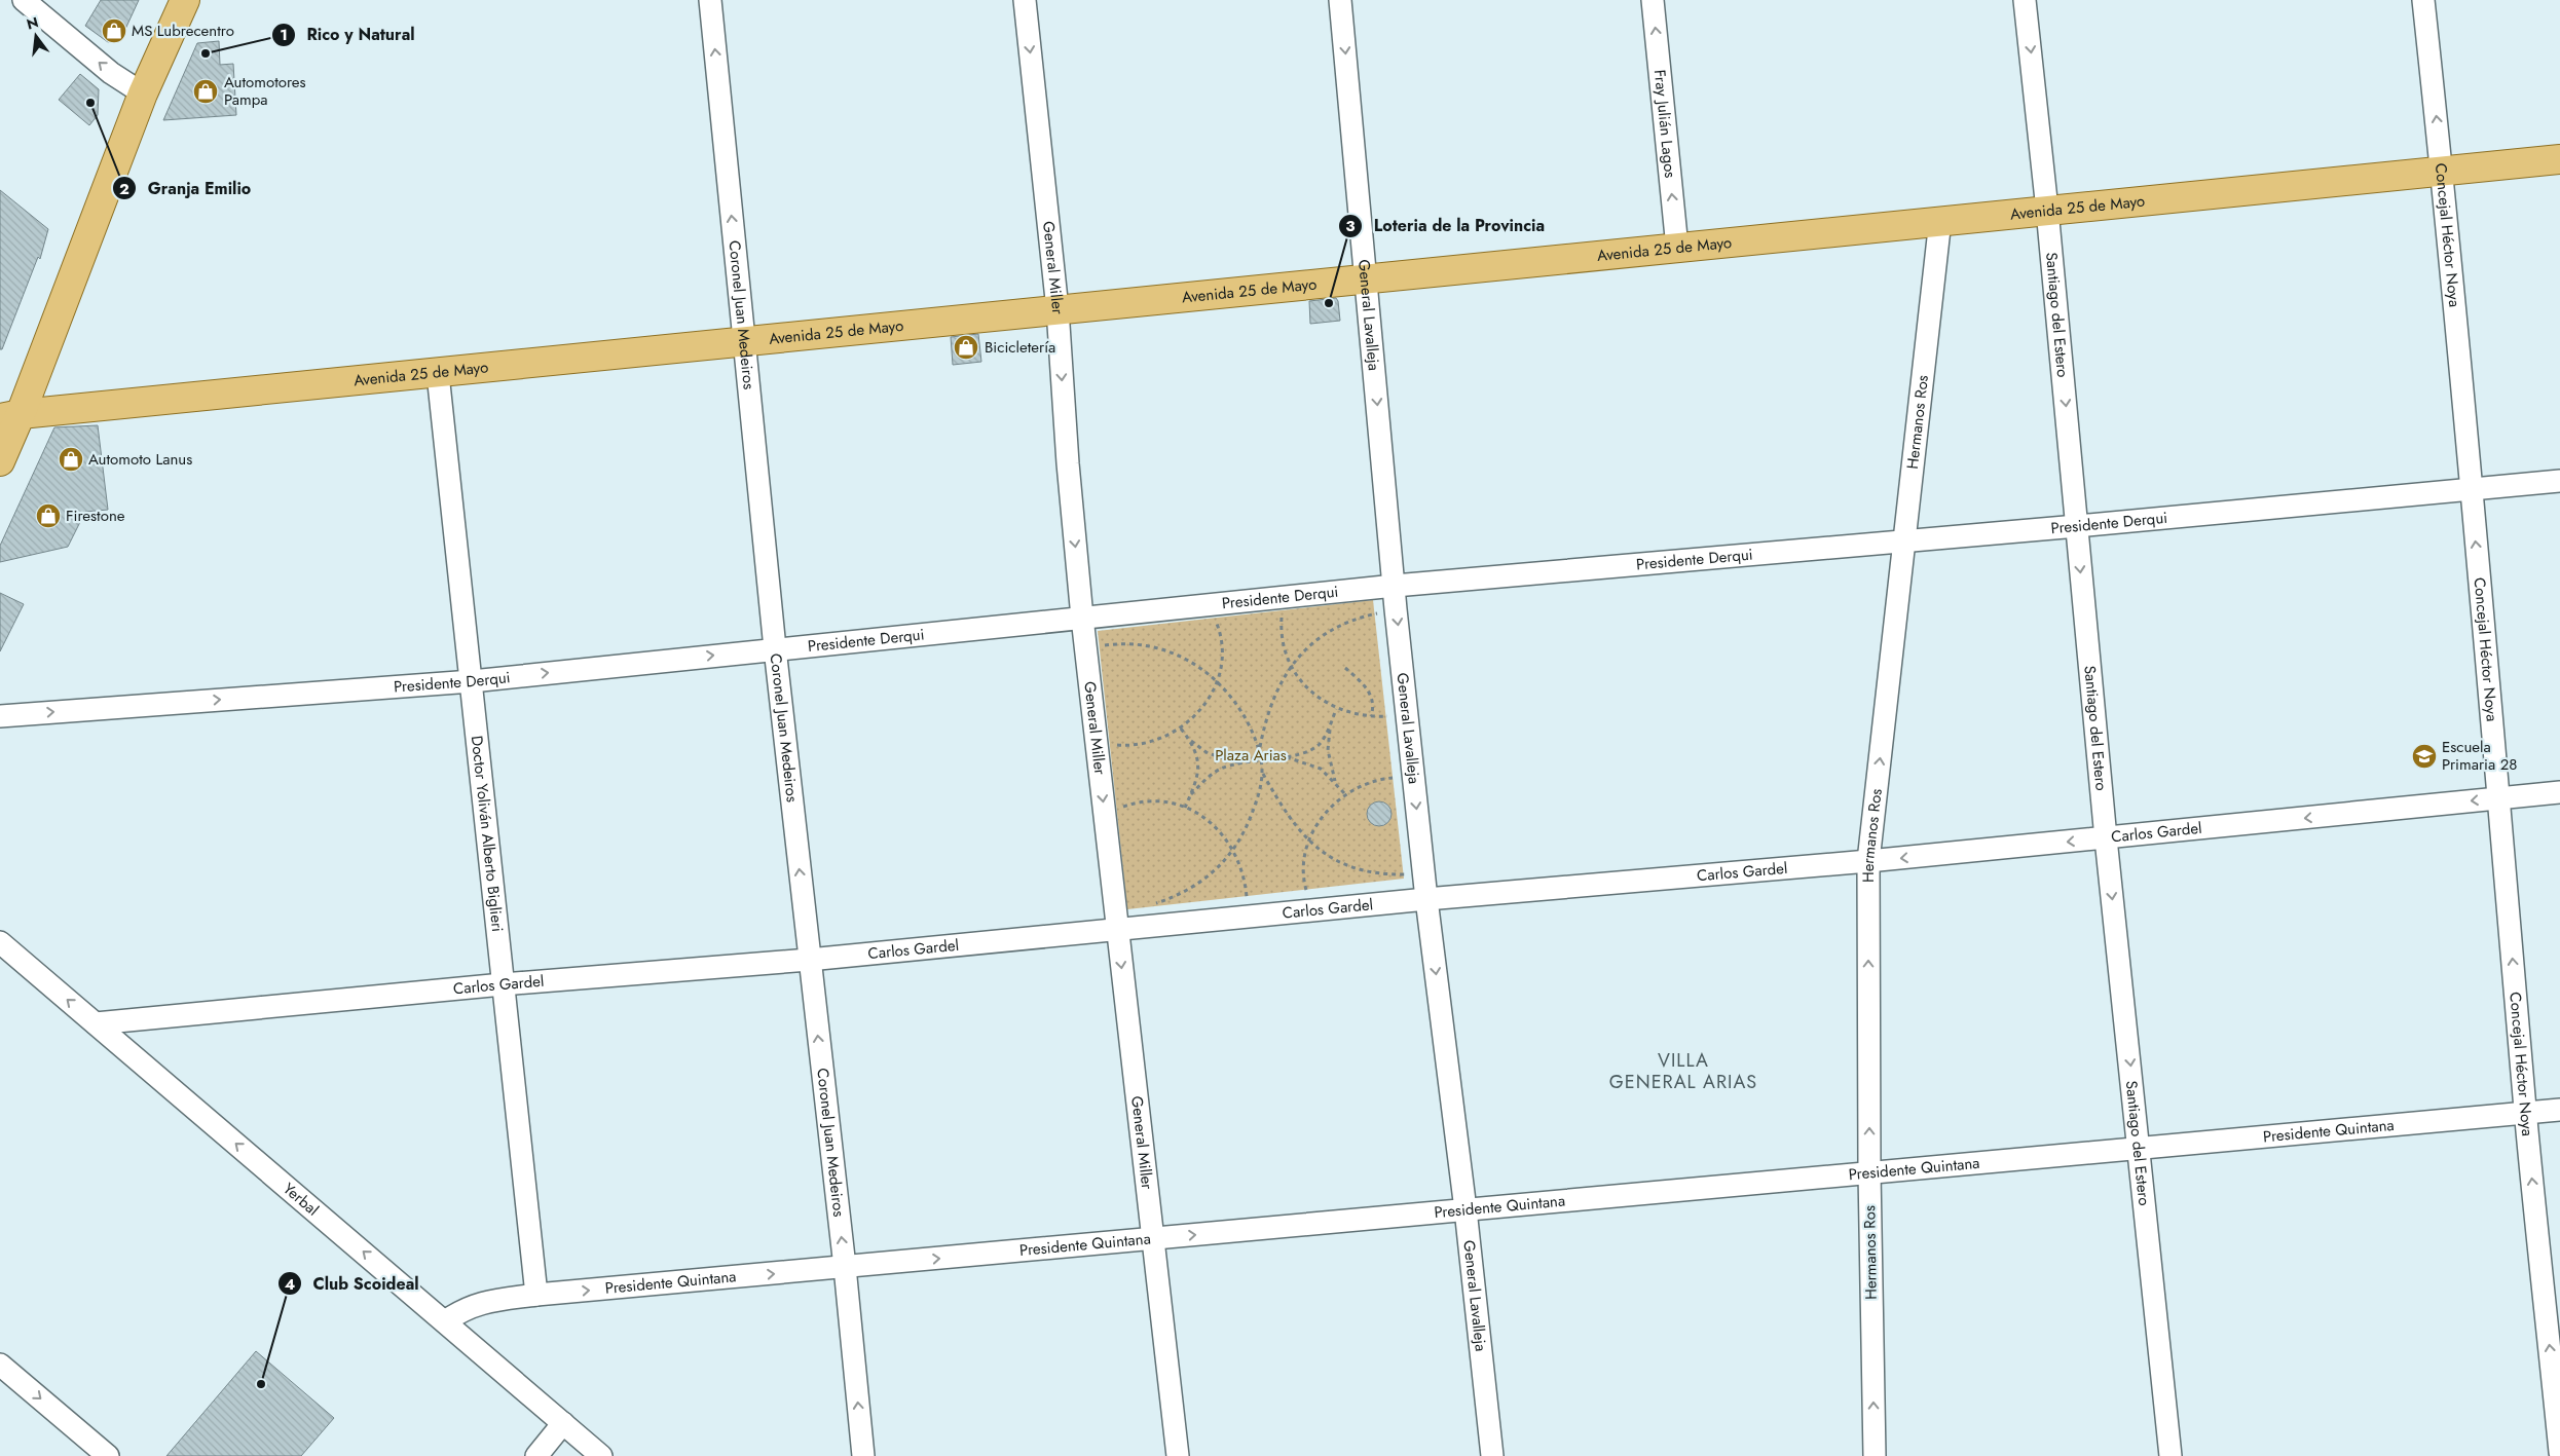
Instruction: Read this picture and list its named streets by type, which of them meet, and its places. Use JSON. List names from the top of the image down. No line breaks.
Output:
{"streets":{"main road":["Avenida 25 de Mayo"],"street":["Fray Julián Lagos","Concejal Héctor Noya","General Miller","Santiago del Estero","Coronel Juan Medeiros","General Lavalleja","Hermanos Ros","Presidente Derqui","Carlos Gardel","Doctor Yoliván Alberto Biglieri","Presidente Quintana","Yerbal"]},"crossings":[["Fray Julián Lagos","Avenida 25 de Mayo"],["Avenida 25 de Mayo","Concejal Héctor Noya"],["Avenida 25 de Mayo","General Miller"],["Avenida 25 de Mayo","Santiago del Estero"],["Avenida 25 de Mayo","Coronel Juan Medeiros"],["Avenida 25 de Mayo","General Lavalleja"],["Avenida 25 de Mayo","Hermanos Ros"],["Avenida 25 de Mayo","Doctor Yoliván Alberto Biglieri"],["Concejal Héctor Noya","Presidente Derqui"],["Concejal Héctor Noya","Carlos Gardel"],["Concejal Héctor Noya","Presidente Quintana"],["General Miller","Presidente Derqui"],["General Miller","Carlos Gardel"],["General Miller","Presidente Quintana"],["Santiago del Estero","Presidente Derqui"],["Santiago del Estero","Carlos Gardel"],["Santiago del Estero","Presidente Quintana"],["Coronel Juan Medeiros","Presidente Derqui"],["Coronel Juan Medeiros","Carlos Gardel"],["Coronel Juan Medeiros","Presidente Quintana"],["General Lavalleja","Presidente Derqui"],["General Lavalleja","Carlos Gardel"],["General Lavalleja","Presidente Quintana"],["Hermanos Ros","Presidente Derqui"],["Hermanos Ros","Carlos Gardel"],["Hermanos Ros","Presidente Quintana"],["Presidente Derqui","Doctor Yoliván Alberto Biglieri"],["Carlos Gardel","Doctor Yoliván Alberto Biglieri"],["Carlos Gardel","Yerbal"],["Doctor Yoliván Alberto Biglieri","Presidente Quintana"],["Presidente Quintana","Yerbal"]],"one_way":["Fray Julián Lagos","Concejal Héctor Noya","General Miller","Santiago del Estero","Coronel Juan Medeiros","General Lavalleja","Hermanos Ros","Presidente Quintana","Yerbal"],"districts":["VILLA GENERAL ARIAS"],"parks":["Plaza Arias"],"places":{"shop":["MS Lubrecentro","Automotores Pampa","Bicicletería","Automoto Lanus","Firestone"],"other":["Rico y Natural","Granja Emilio","Loteria de la Provincia","Club Scoideal"],"school or university":["Escuela Primaria 28"]},"north":"top"}
